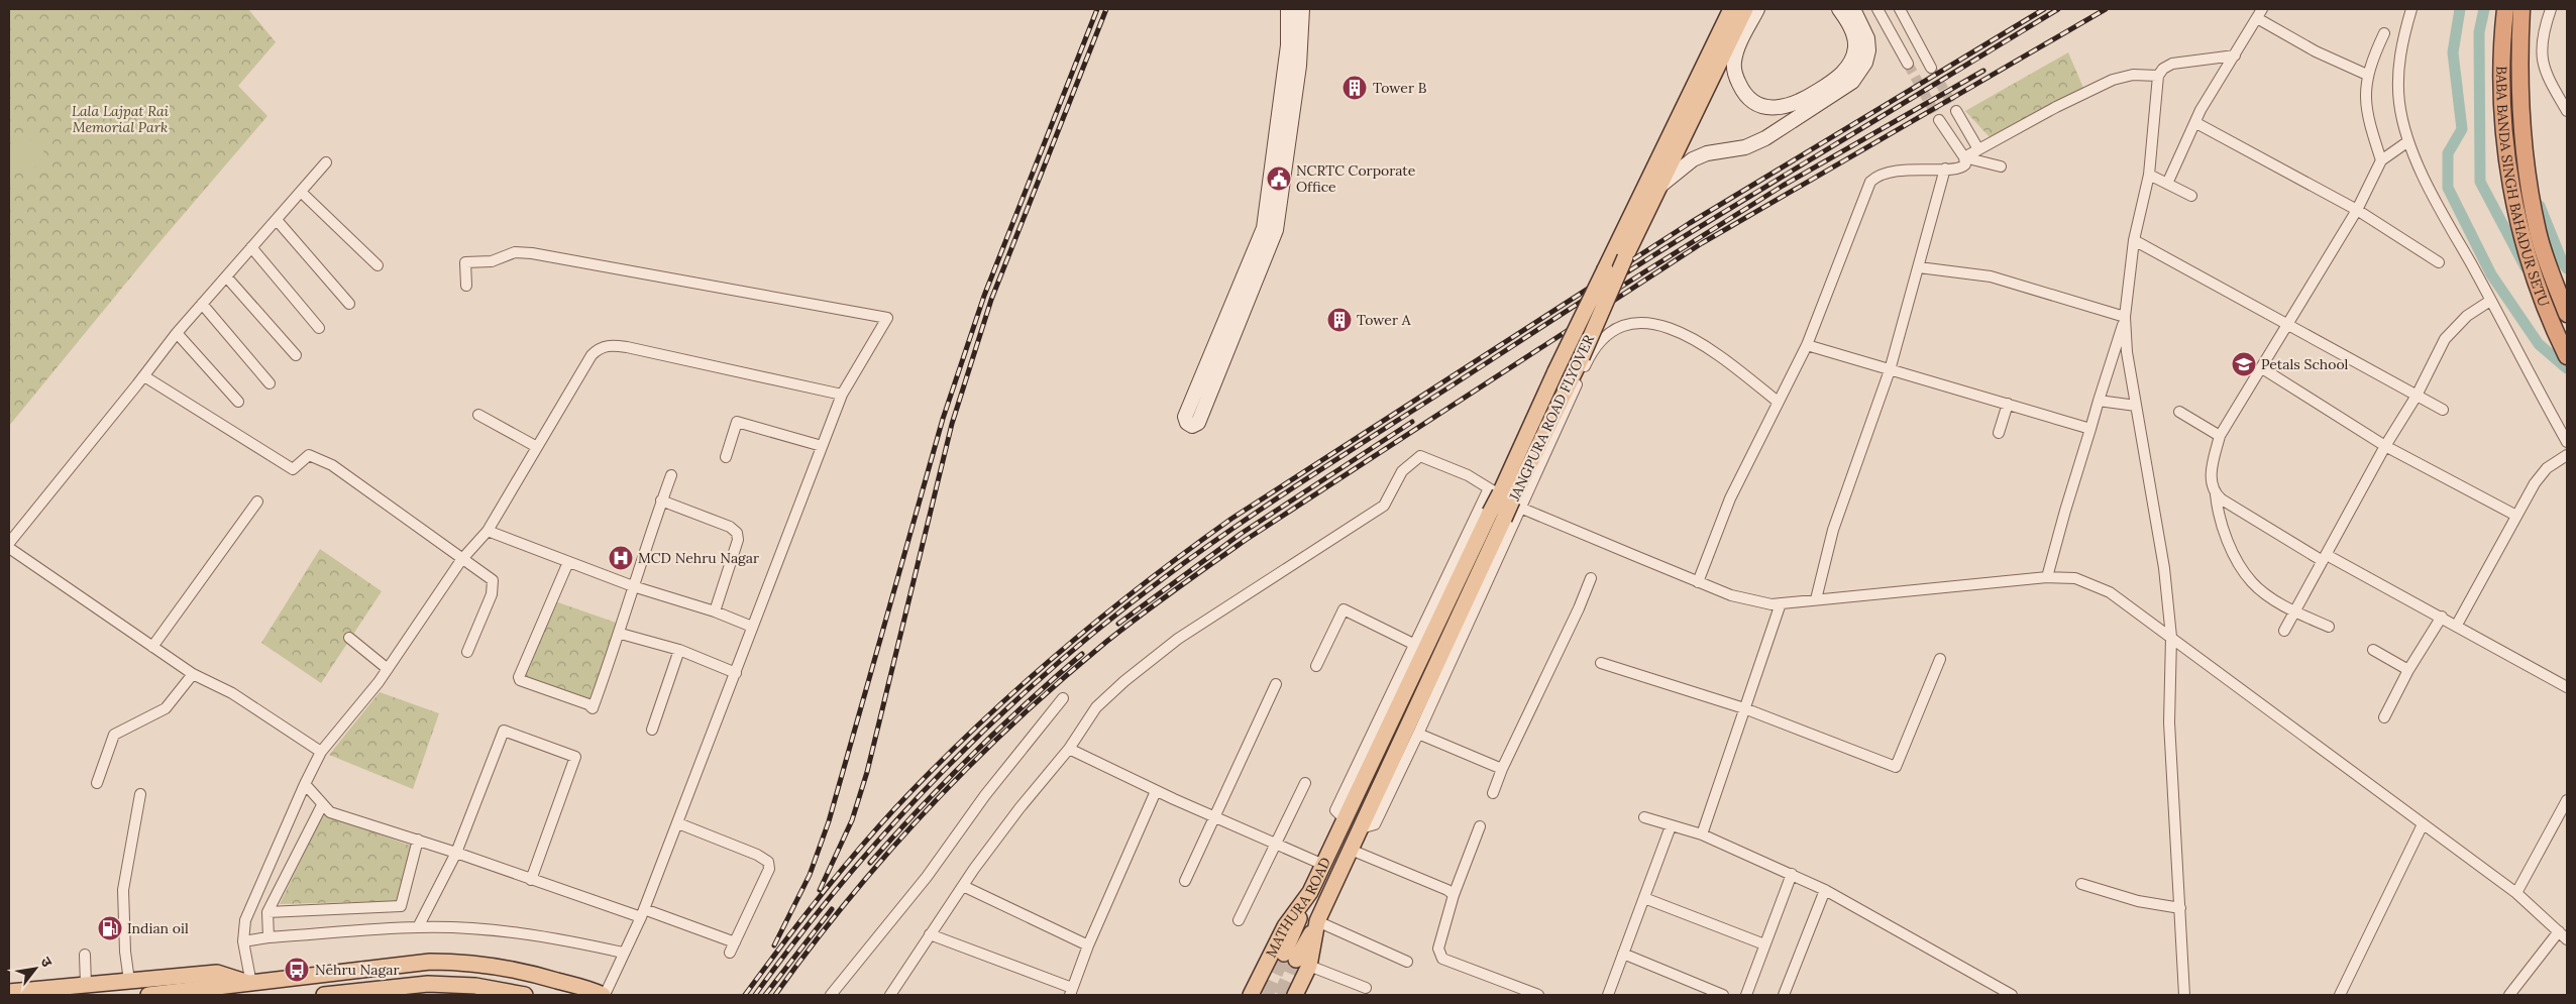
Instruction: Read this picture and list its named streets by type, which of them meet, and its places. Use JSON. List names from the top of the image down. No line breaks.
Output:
{"streets":{"highway":["BABA BANDA SINGH BAHADUR SETU"],"main road":["JANGPURA ROAD FLYOVER","MATHURA ROAD"]},"crossings":[["JANGPURA ROAD FLYOVER","MATHURA ROAD"]],"parks":["Lala Lajpat Rai Memorial Park"],"places":{"building":["Tower B","Tower A"],"public building":["NCRTC Corporate Office"],"school or university":["Petals School"],"hospital":["MCD Nehru Nagar"],"fuel station":["Indian oil"],"bus stop":["Nehru Nagar"]},"north":"top right"}
